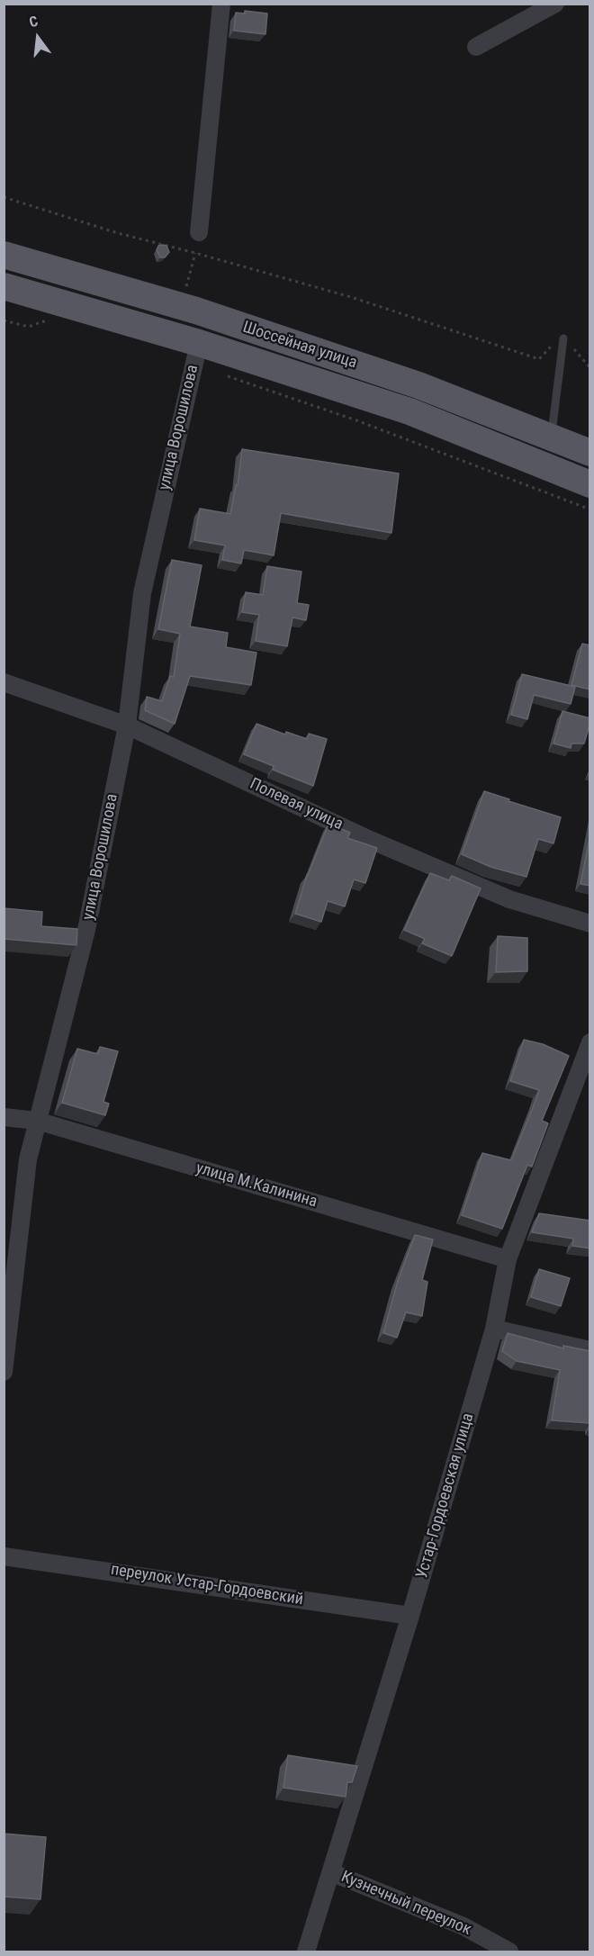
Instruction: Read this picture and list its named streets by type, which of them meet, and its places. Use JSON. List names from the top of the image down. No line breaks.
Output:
{"streets":{"main road":["Шоссейная улица"],"street":["улица Ворошилова","Полевая улица","улица М.Калинина","Устар-Гордоевская улица","переулок Устар-Гордоевский","Кузнечный переулок"]},"crossings":[["Шоссейная улица","улица Ворошилова"],["улица Ворошилова","Полевая улица"],["улица Ворошилова","улица М.Калинина"],["улица М.Калинина","Устар-Гордоевская улица"],["Устар-Гордоевская улица","переулок Устар-Гордоевский"],["Устар-Гордоевская улица","Кузнечный переулок"]],"north":"top"}
